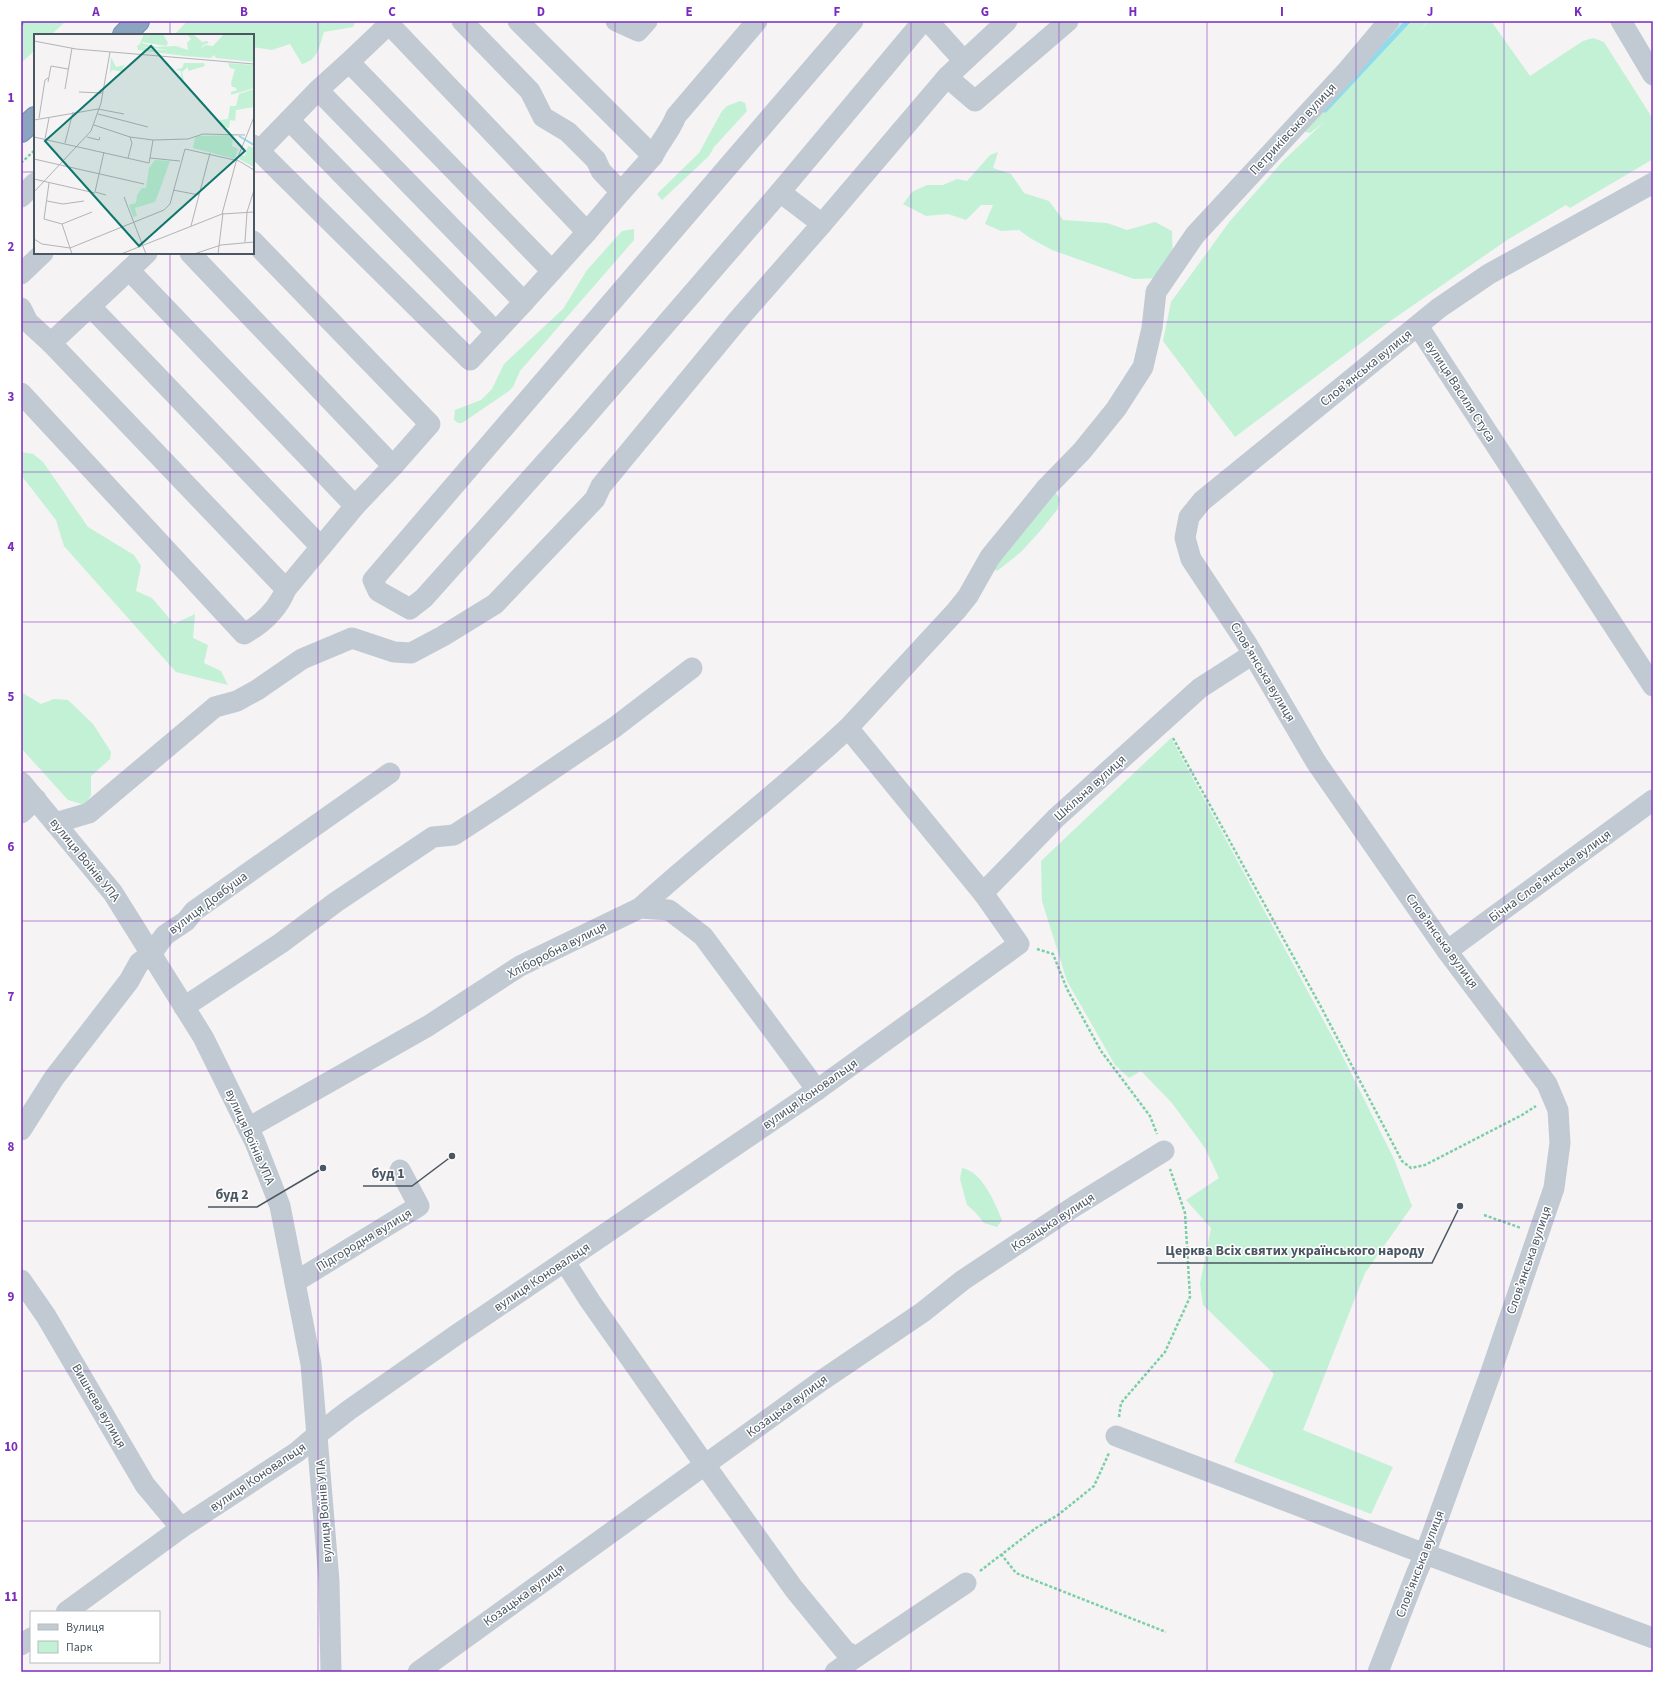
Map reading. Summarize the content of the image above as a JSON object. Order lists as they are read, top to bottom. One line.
{"streets":{"street":["Петриківська вулиця","Словʼянська вулиця","вулиця Василя Стуса","Шкільна вулиця","вулиця Воїнів УПА","Бічна Словʼянська вулиця","вулиця Довбуша","Хліборобна вулиця","вулиця Коновальця","Козацька вулиця","Підгородня вулиця","Вишнева вулиця"]},"crossings":[["Петриківська вулиця","Хліборобна вулиця"],["Словʼянська вулиця","вулиця Василя Стуса"],["Словʼянська вулиця","Шкільна вулиця"],["Словʼянська вулиця","Бічна Словʼянська вулиця"],["вулиця Воїнів УПА","вулиця Довбуша"],["вулиця Воїнів УПА","Хліборобна вулиця"],["вулиця Воїнів УПА","вулиця Коновальця"],["вулиця Воїнів УПА","Підгородня вулиця"],["Хліборобна вулиця","вулиця Коновальця"],["вулиця Коновальця","Вишнева вулиця"]],"places":["буд 1","буд 2","Церква Всіх святих українського народу"],"legend":["Вулиця","Парк"],"grid":{"columns":["A","B","C","D","E","F","G","H","I","J","K"],"rows":["1","2","3","4","5","6","7","8","9","10","11"]}}
